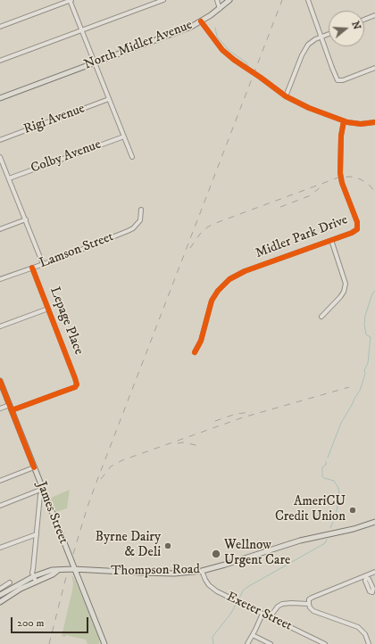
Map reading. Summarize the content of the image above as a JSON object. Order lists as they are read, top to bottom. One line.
{"streets":{"main road":["North Midler Avenue","James Street","Thompson Road"],"street":["Rigi Avenue","Colby Avenue","Midler Park Drive","Lamson Street","Lepage Place","Exeter Street"]},"crossings":[["North Midler Avenue","Midler Park Drive"],["Lamson Street","Lepage Place"],["Lepage Place","James Street"],["James Street","Thompson Road"],["Thompson Road","Exeter Street"]],"places":["AmeriCU Credit Union","Byrne Dairy & Deli","Wellnow Urgent Care"],"scale_bar":"200 m","north":"right"}
